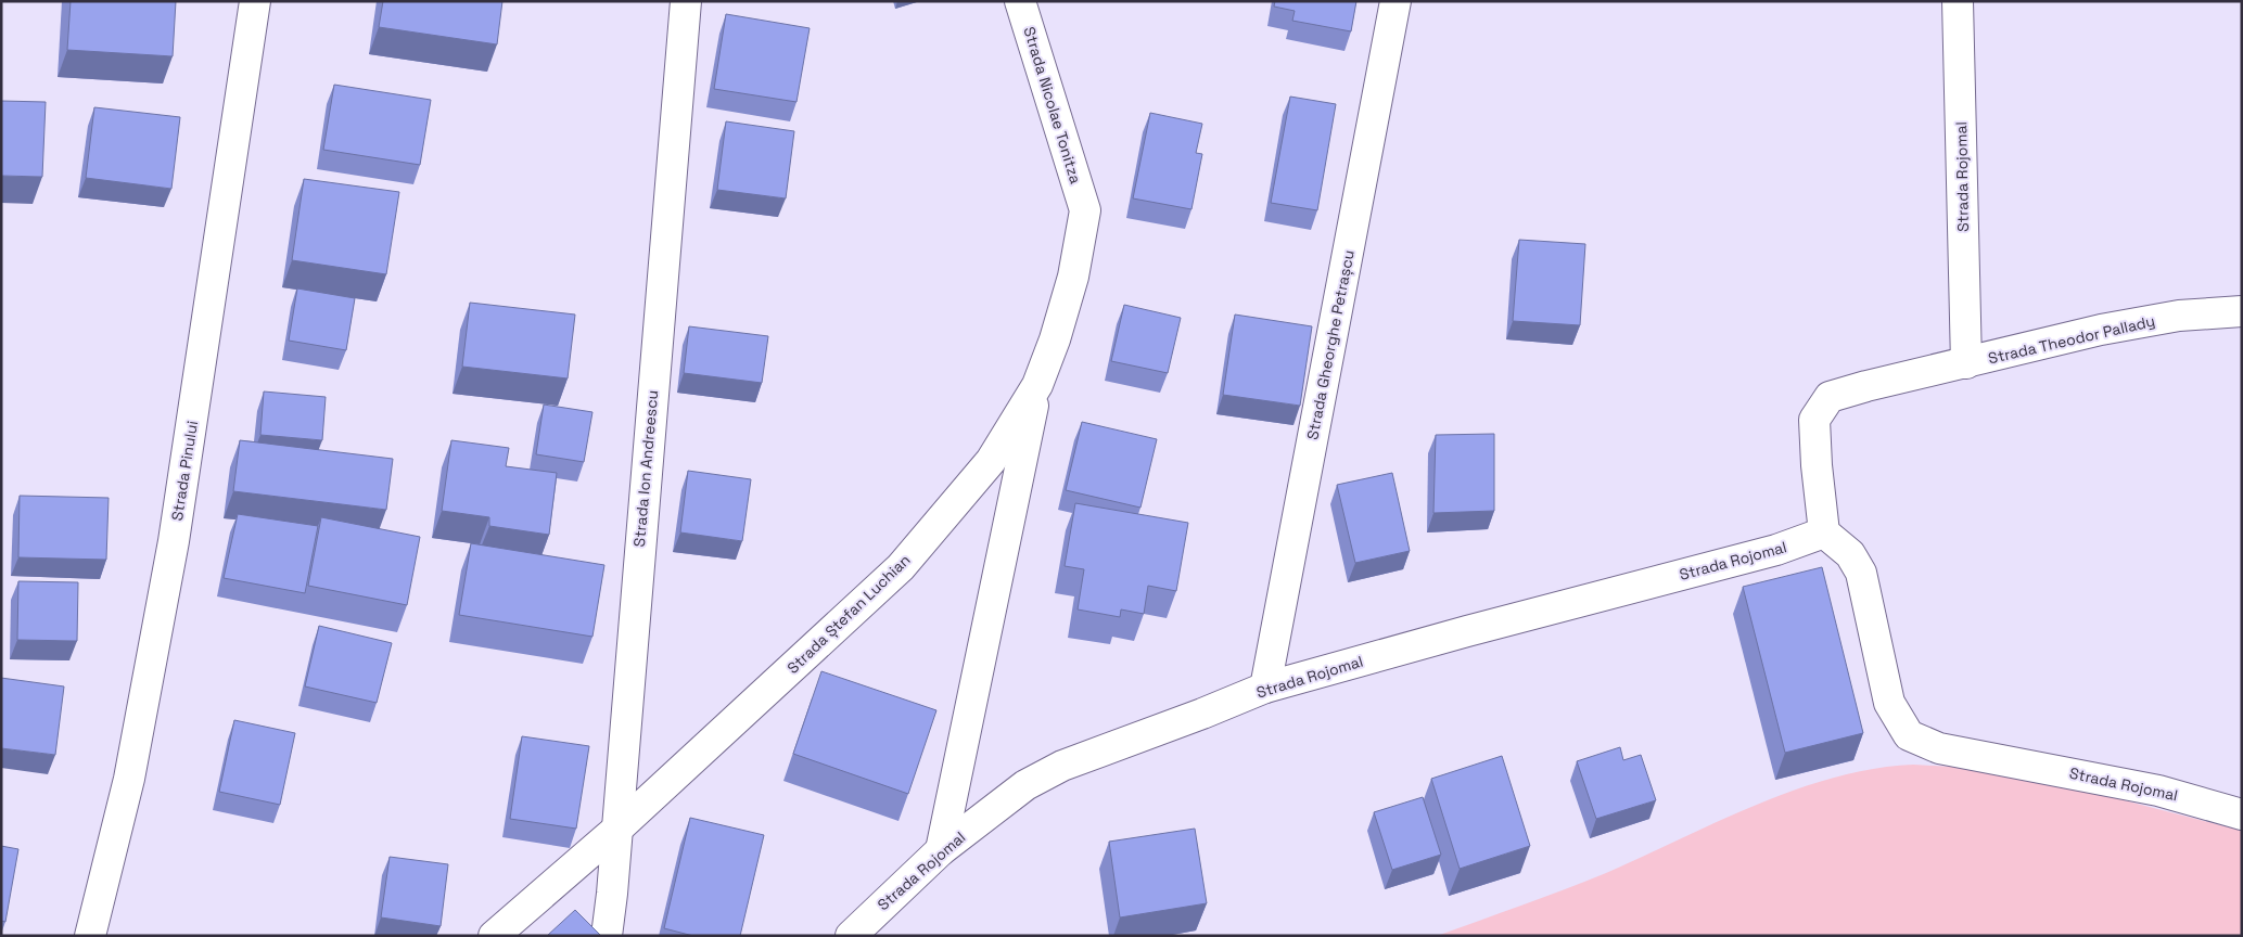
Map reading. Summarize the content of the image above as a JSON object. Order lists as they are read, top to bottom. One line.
{"streets":{"street":["Strada Nicolae Tonitza","Strada Rojomal","Strada Theodor Pallady","Strada Gheorghe Petrașcu","Strada Ion Andreescu","Strada Pinului","Strada Ștefan Luchian"]},"crossings":[["Strada Nicolae Tonitza","Strada Ștefan Luchian"],["Strada Rojomal","Strada Theodor Pallady"],["Strada Rojomal","Strada Gheorghe Petrașcu"],["Strada Ion Andreescu","Strada Ștefan Luchian"]]}
